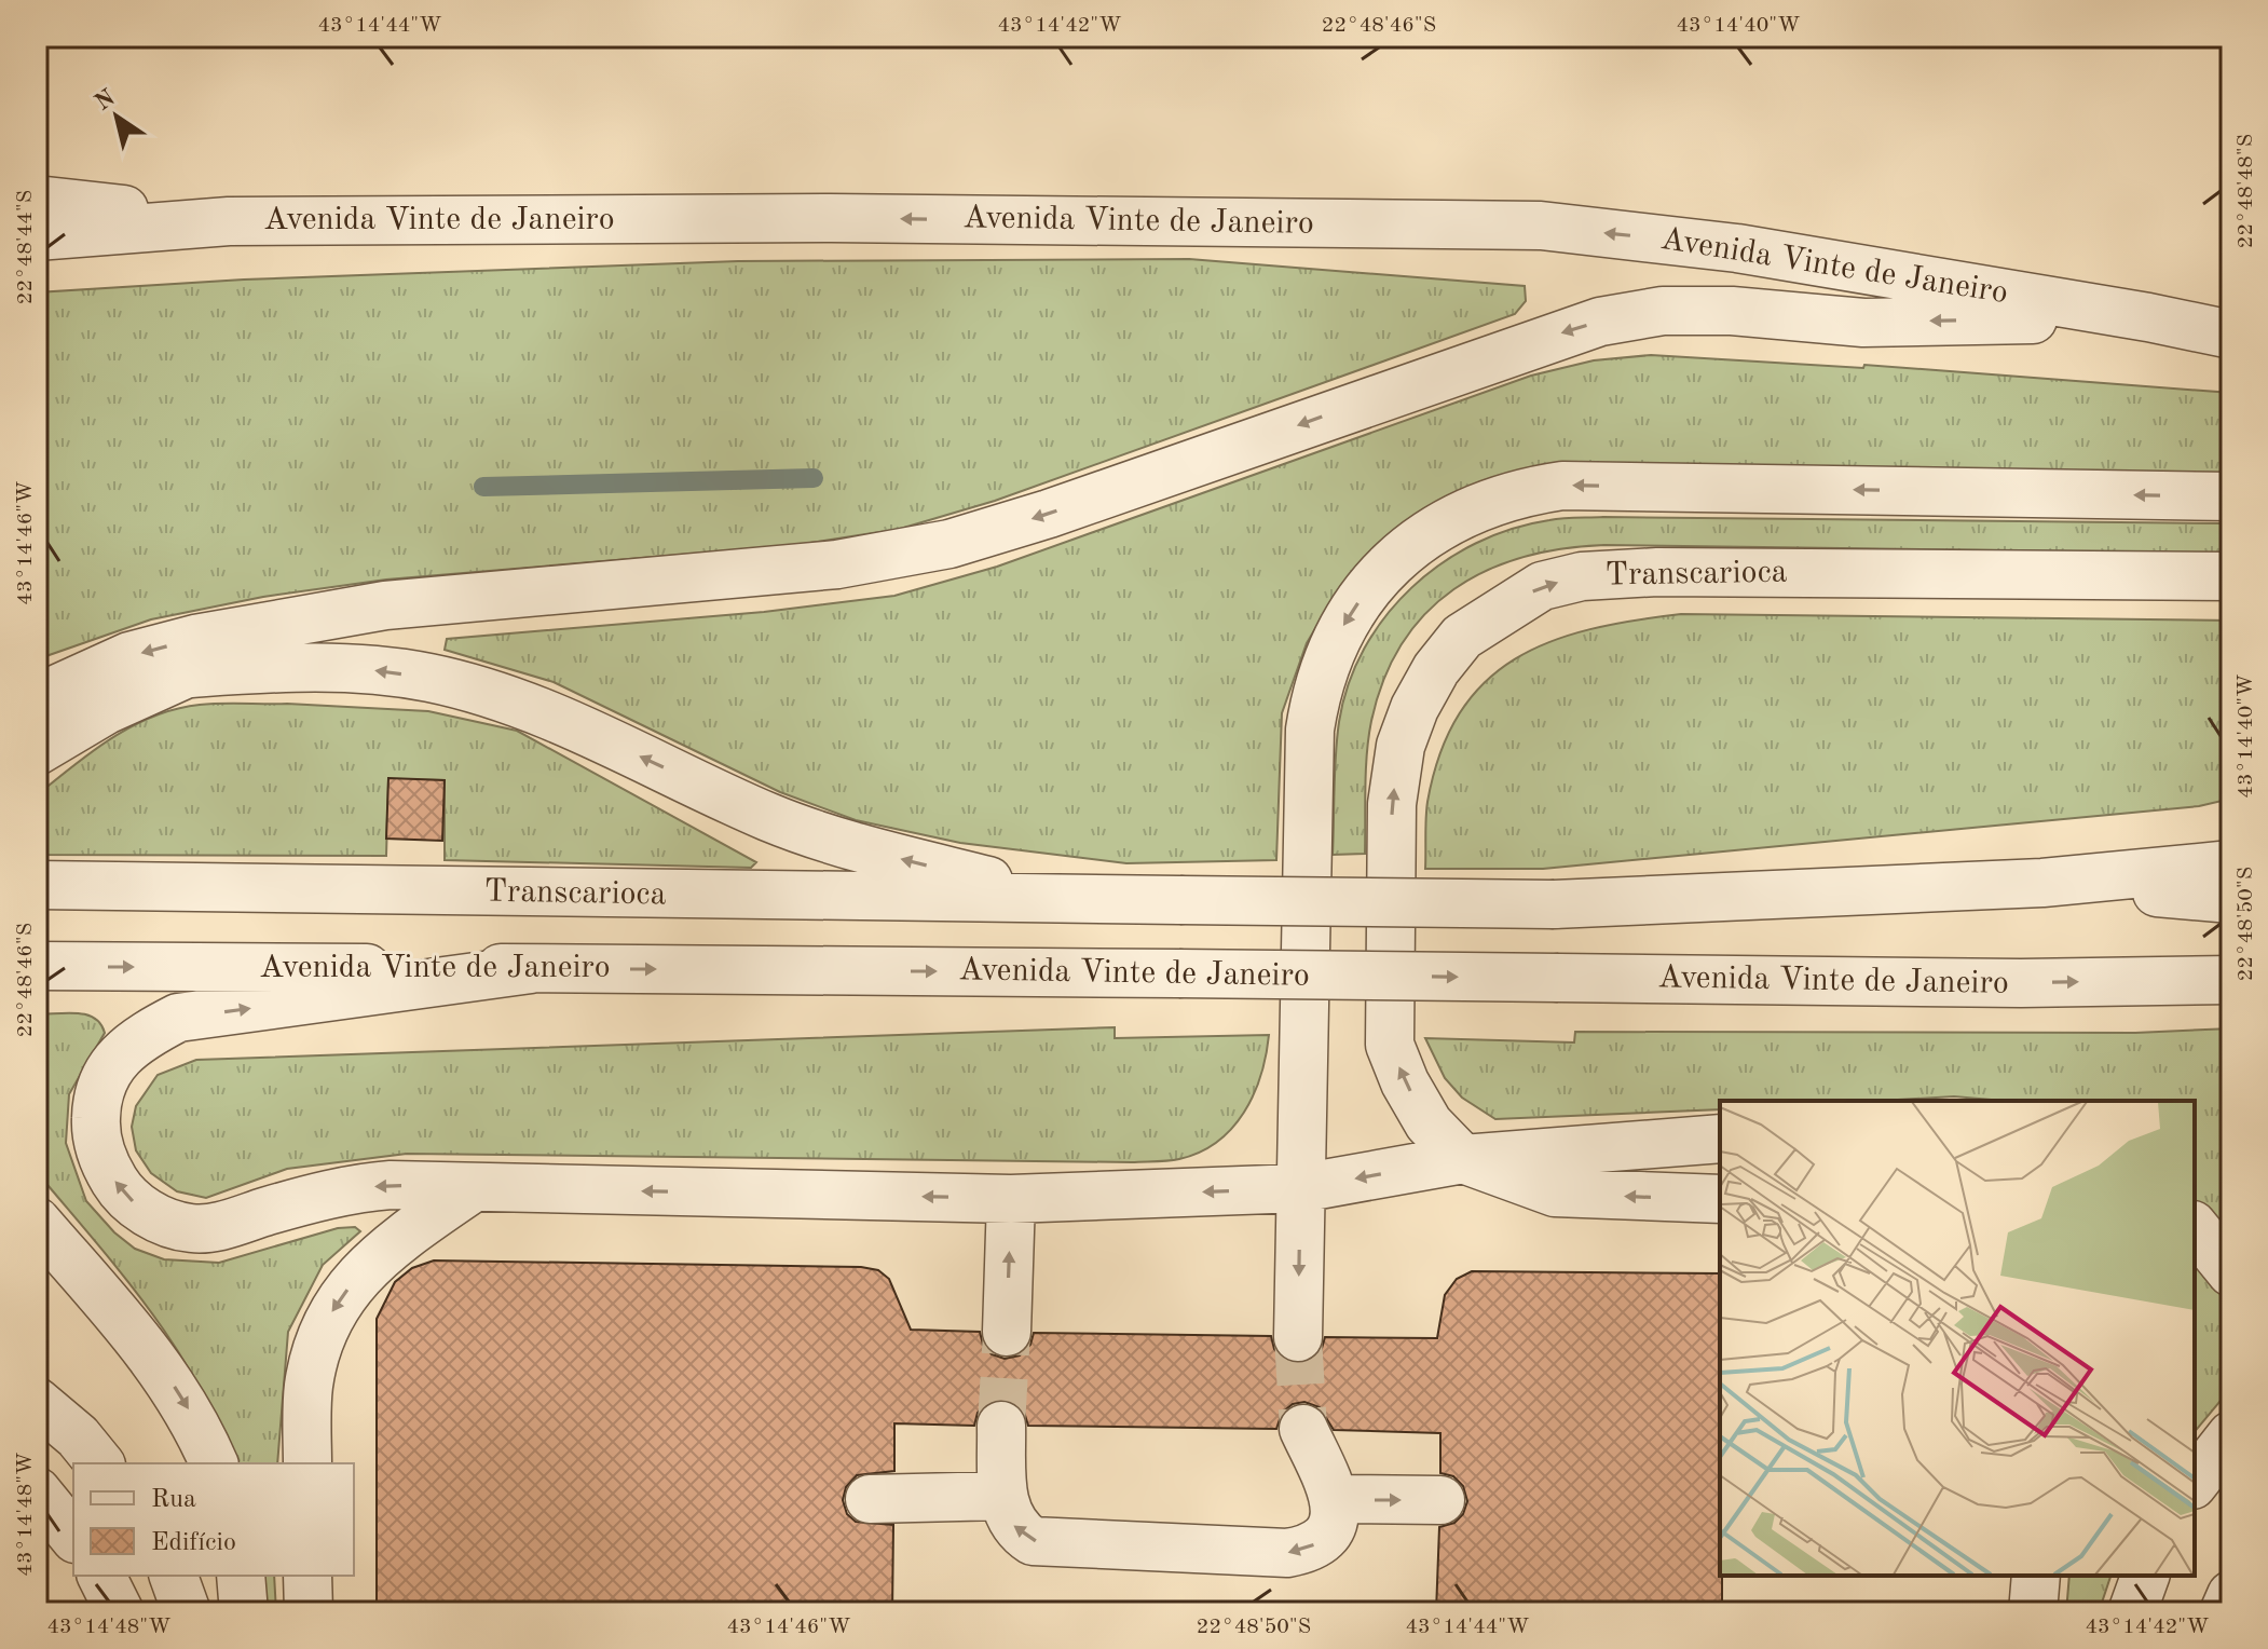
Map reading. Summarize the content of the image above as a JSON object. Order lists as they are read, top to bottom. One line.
{"streets":{"street":["Avenida Vinte de Janeiro","Transcarioca"]},"legend":["Rua","Edifício"],"north":"top left","coordinates":["43°14'44\"W","43°14'42\"W","22°48'46\"S","43°14'40\"W","22°48'48\"S","22°48'44\"S","43°14'46\"W","22°48'50\"S","43°14'48\"W"]}
